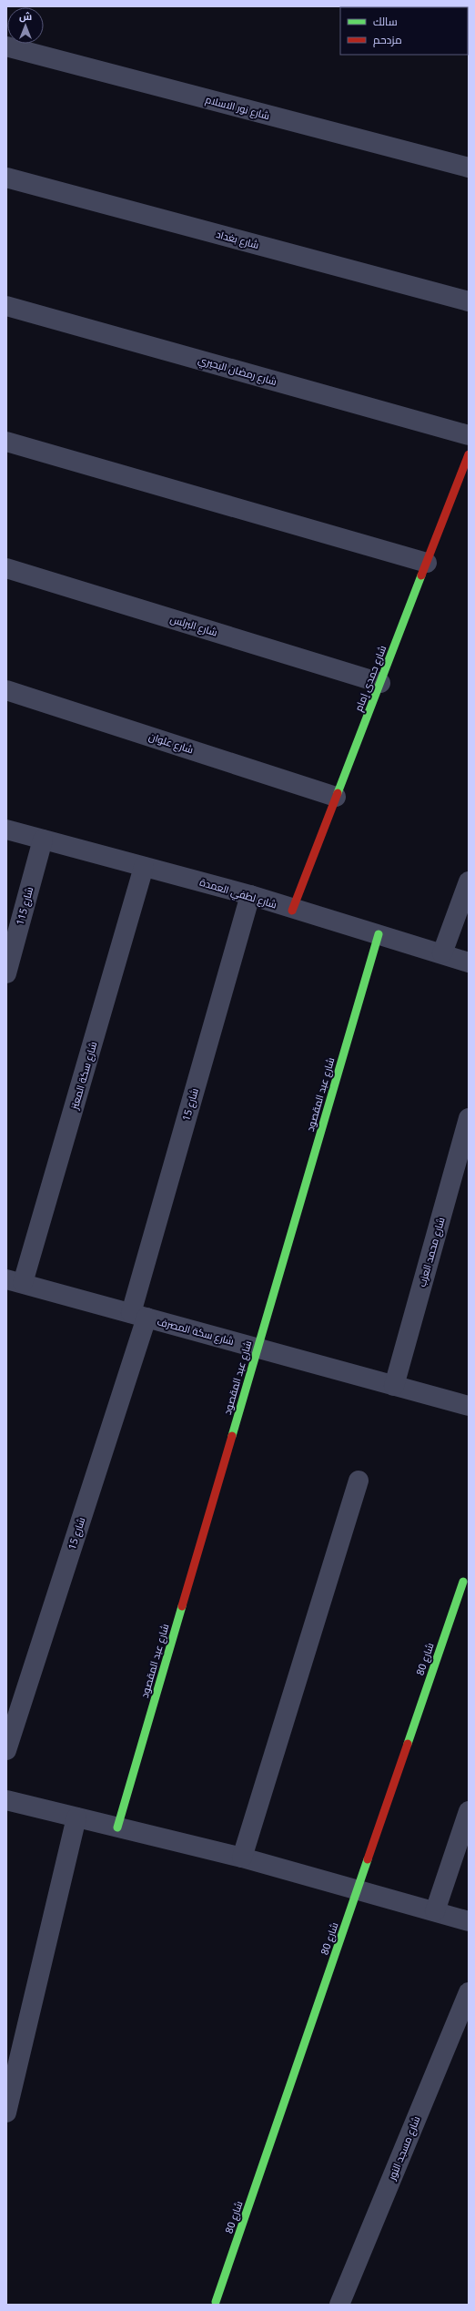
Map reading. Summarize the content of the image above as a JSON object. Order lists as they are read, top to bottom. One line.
{"streets":{"street":["شارع نور الاسلام","شارع بغداد","شارع رمضان البحيري","شارع البرلس","شارع حمدى إمام","شارع علوان","شارع لطفي العمدة","شارع 115","شارع سكة المعتز","شارع عبد المقصود","شارع 15","شارع محمد العزب","شارع سكة المصرف","شارع 80","شارع مسجد النور"]},"crossings":[["شارع البرلس","شارع حمدى إمام"],["شارع حمدى إمام","شارع علوان"],["شارع حمدى إمام","شارع لطفي العمدة"],["شارع لطفي العمدة","شارع 115"],["شارع لطفي العمدة","شارع سكة المعتز"],["شارع لطفي العمدة","شارع عبد المقصود"],["شارع لطفي العمدة","شارع 15"],["شارع سكة المعتز","شارع سكة المصرف"],["شارع عبد المقصود","شارع سكة المصرف"],["شارع 15","شارع سكة المصرف"],["شارع محمد العزب","شارع سكة المصرف"]],"legend":["سالك","مزدحم"],"north":"top"}
